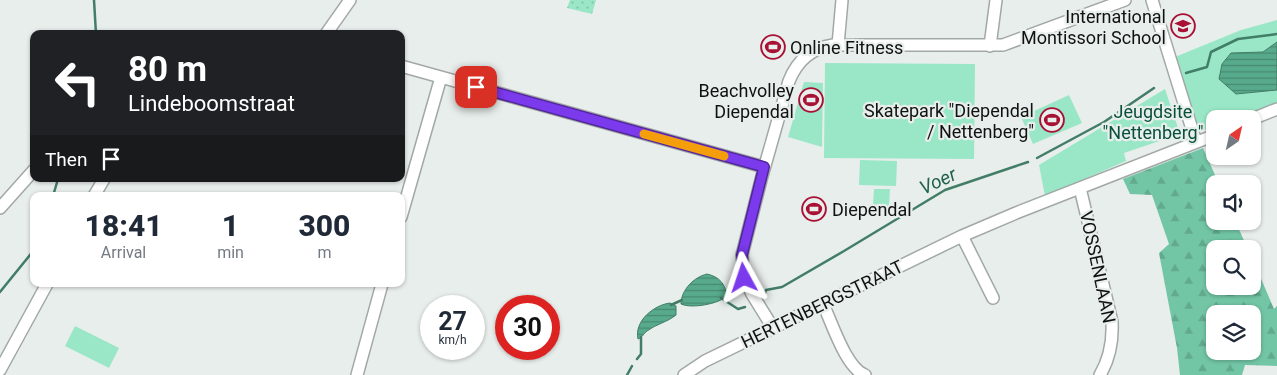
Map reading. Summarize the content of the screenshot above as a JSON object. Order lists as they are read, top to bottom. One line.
{"streets":{"street":["VOSSENLAAN","HERTENBERGSTRAAT"]},"crossings":[["VOSSENLAAN","HERTENBERGSTRAAT"]],"water":["Voer"],"parks":["Jeugdsite \"Nettenberg\""],"places":{"school or university":["International Montissori School"],"sports":["Online Fitness","Beachvolley Diependal","Skatepark \"Diependal / Nettenberg\"","Diependal"]},"north":"top right","page":{"turn":["80 m","Lindeboomstraat"],"then":"Then","eta":["18:41","Arrival","1","min","300","m"],"speed":"27 km/h","limit":"30"}}
